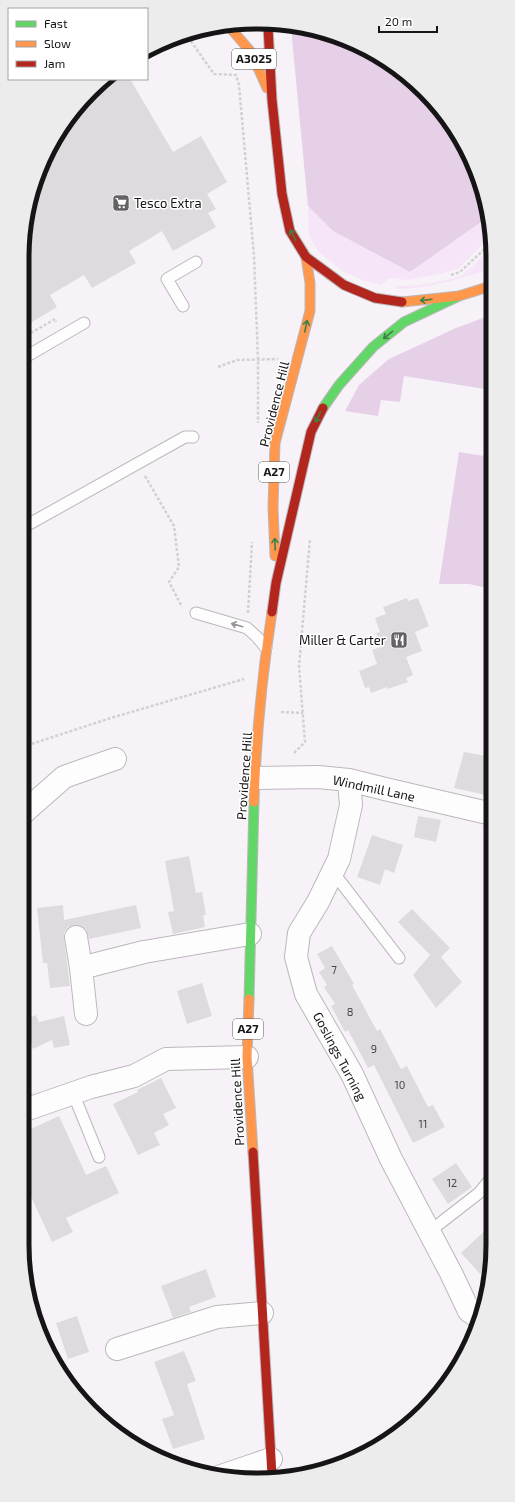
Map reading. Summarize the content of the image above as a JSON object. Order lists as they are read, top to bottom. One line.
{"streets":{"main road":["A3025","Providence Hill","A27"],"street":["Windmill Lane","Goslings Turning"]},"crossings":[["Providence Hill","Windmill Lane"],["Windmill Lane","Goslings Turning"]],"places":{"supermarket":["Tesco Extra"],"restaurant":["Miller & Carter"]},"house_numbers":["7","8","9","10","11","12"],"legend":["Fast","Slow","Jam"],"scale_bar":"20 m"}
